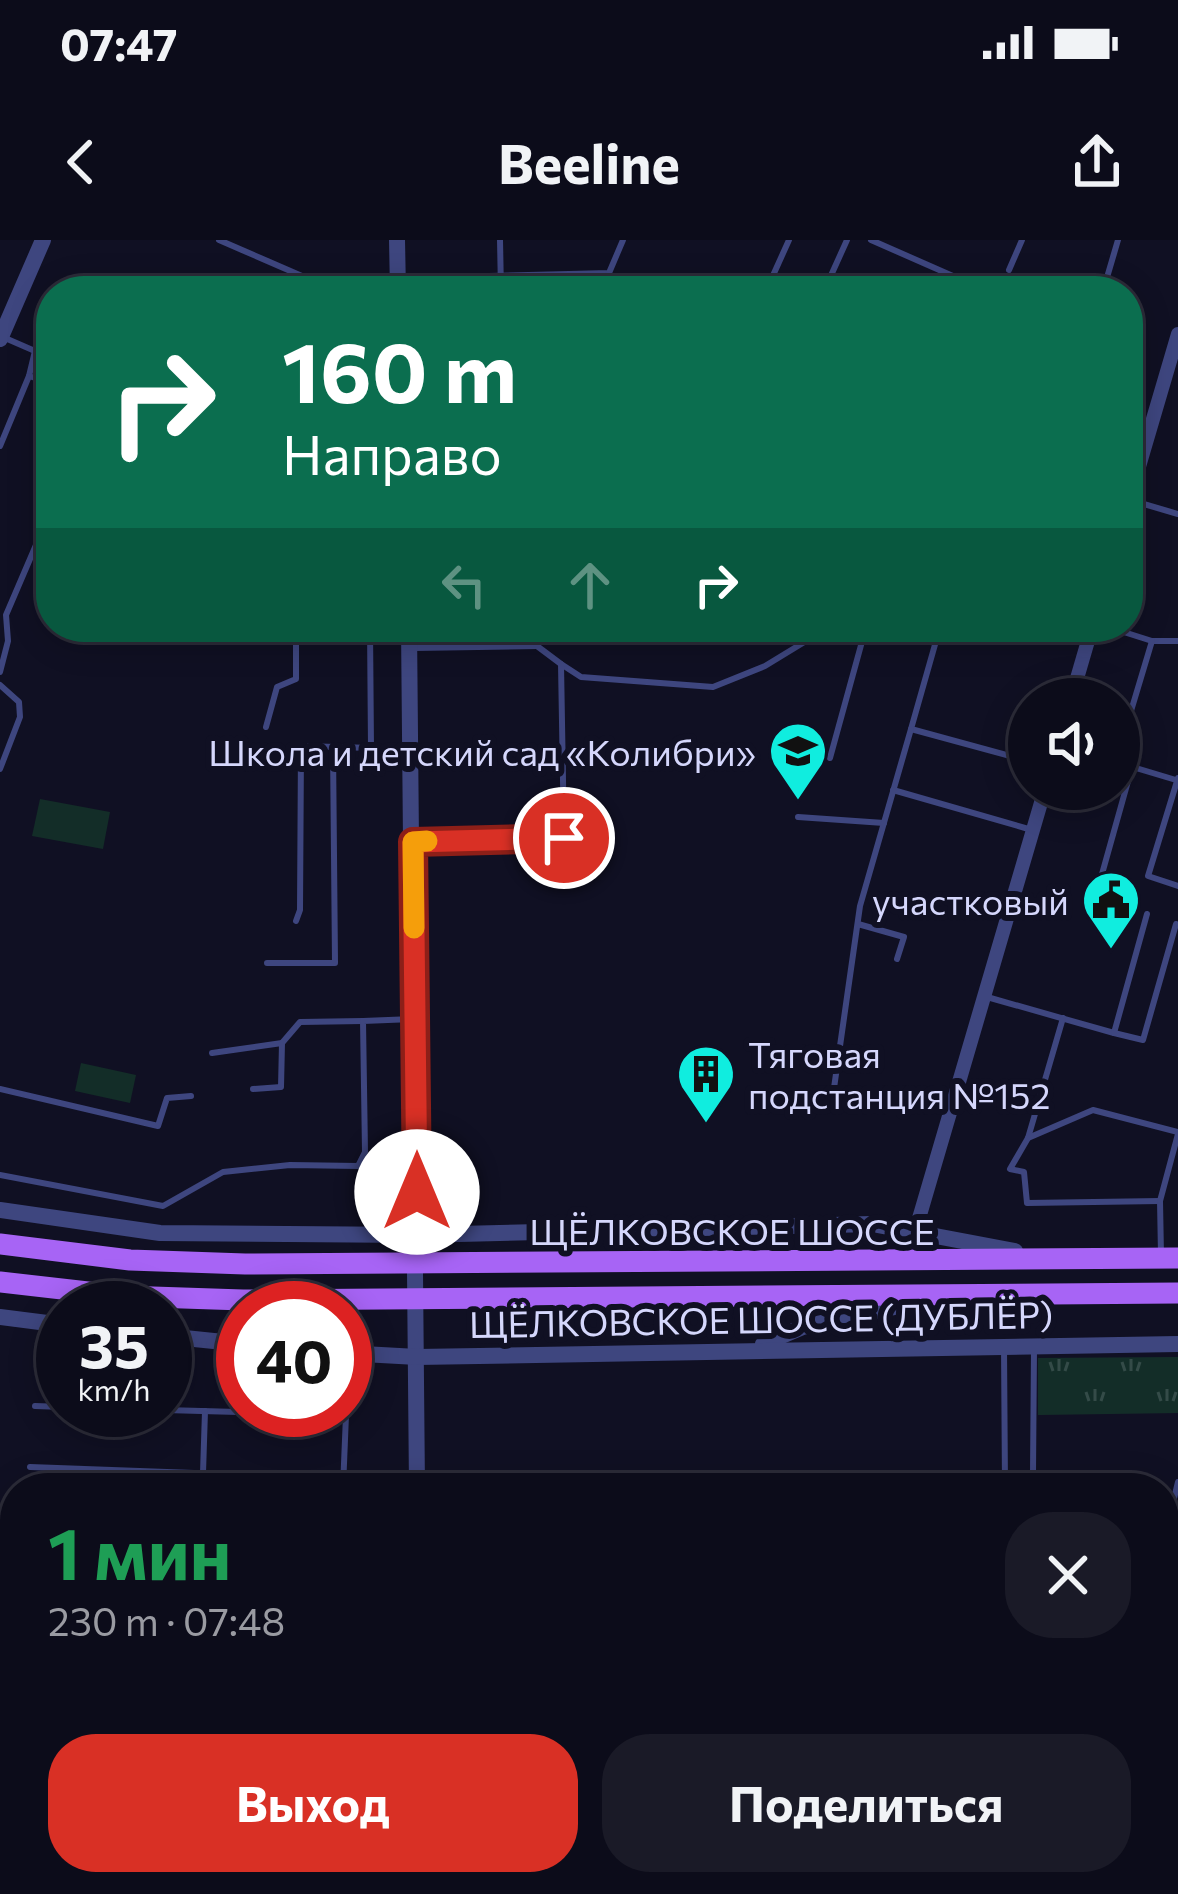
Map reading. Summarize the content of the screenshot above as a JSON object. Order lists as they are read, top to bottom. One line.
{"streets":{"main road":["ЩЁЛКОВСКОЕ ШОССЕ"],"street":["ЩЁЛКОВСКОЕ ШОССЕ (ДУБЛЁР)"]},"crossings":[["ЩЁЛКОВСКОЕ ШОССЕ","ЩЁЛКОВСКОЕ ШОССЕ (ДУБЛЁР)"]],"places":{"school or university":["Школа и детский сад «Колибри»"],"public building":["участковый"],"building":["Тяговая подстанция №152"]},"page":{"status":"07:47","header":"Beeline","turn":["160 m","Направо"],"speed":"35 km/h","limit":"40","heading":["1 мин","230 m · 07:48"],"buttons":["Выход","Поделиться"]}}
